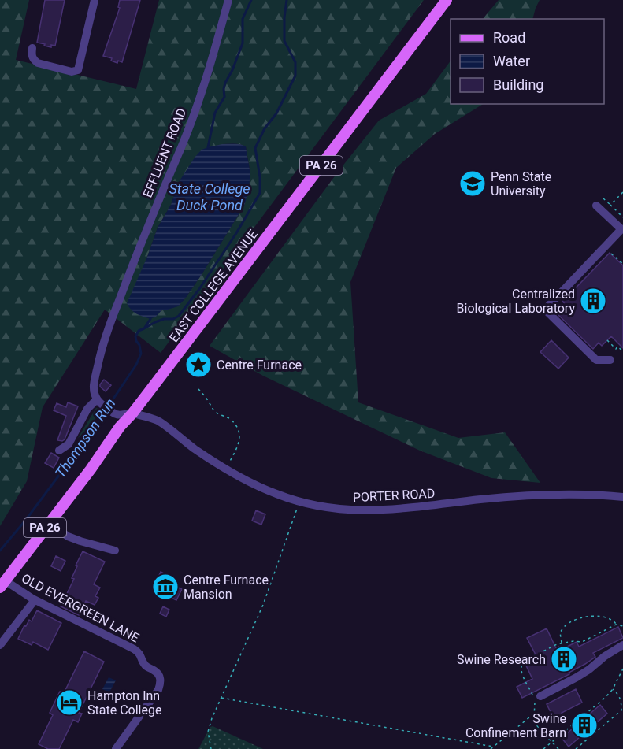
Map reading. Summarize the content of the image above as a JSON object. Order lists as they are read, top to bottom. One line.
{"streets":{"main road":["PA 26","EAST COLLEGE AVENUE"],"street":["EFFLUENT ROAD","PORTER ROAD","OLD EVERGREEN LANE"]},"crossings":[["EFFLUENT ROAD","PORTER ROAD"],["EAST COLLEGE AVENUE","PORTER ROAD"],["EAST COLLEGE AVENUE","OLD EVERGREEN LANE"]],"water":["State College Duck Pond","Thompson Run"],"places":{"school or university":["Penn State University"],"building":["Centralized Biological Laboratory","Swine Research","Swine Confinement Barn"],"place":["Centre Furnace"],"museum":["Centre Furnace Mansion"],"hotel":["Hampton Inn State College"]},"legend":["Road","Water","Building"]}
